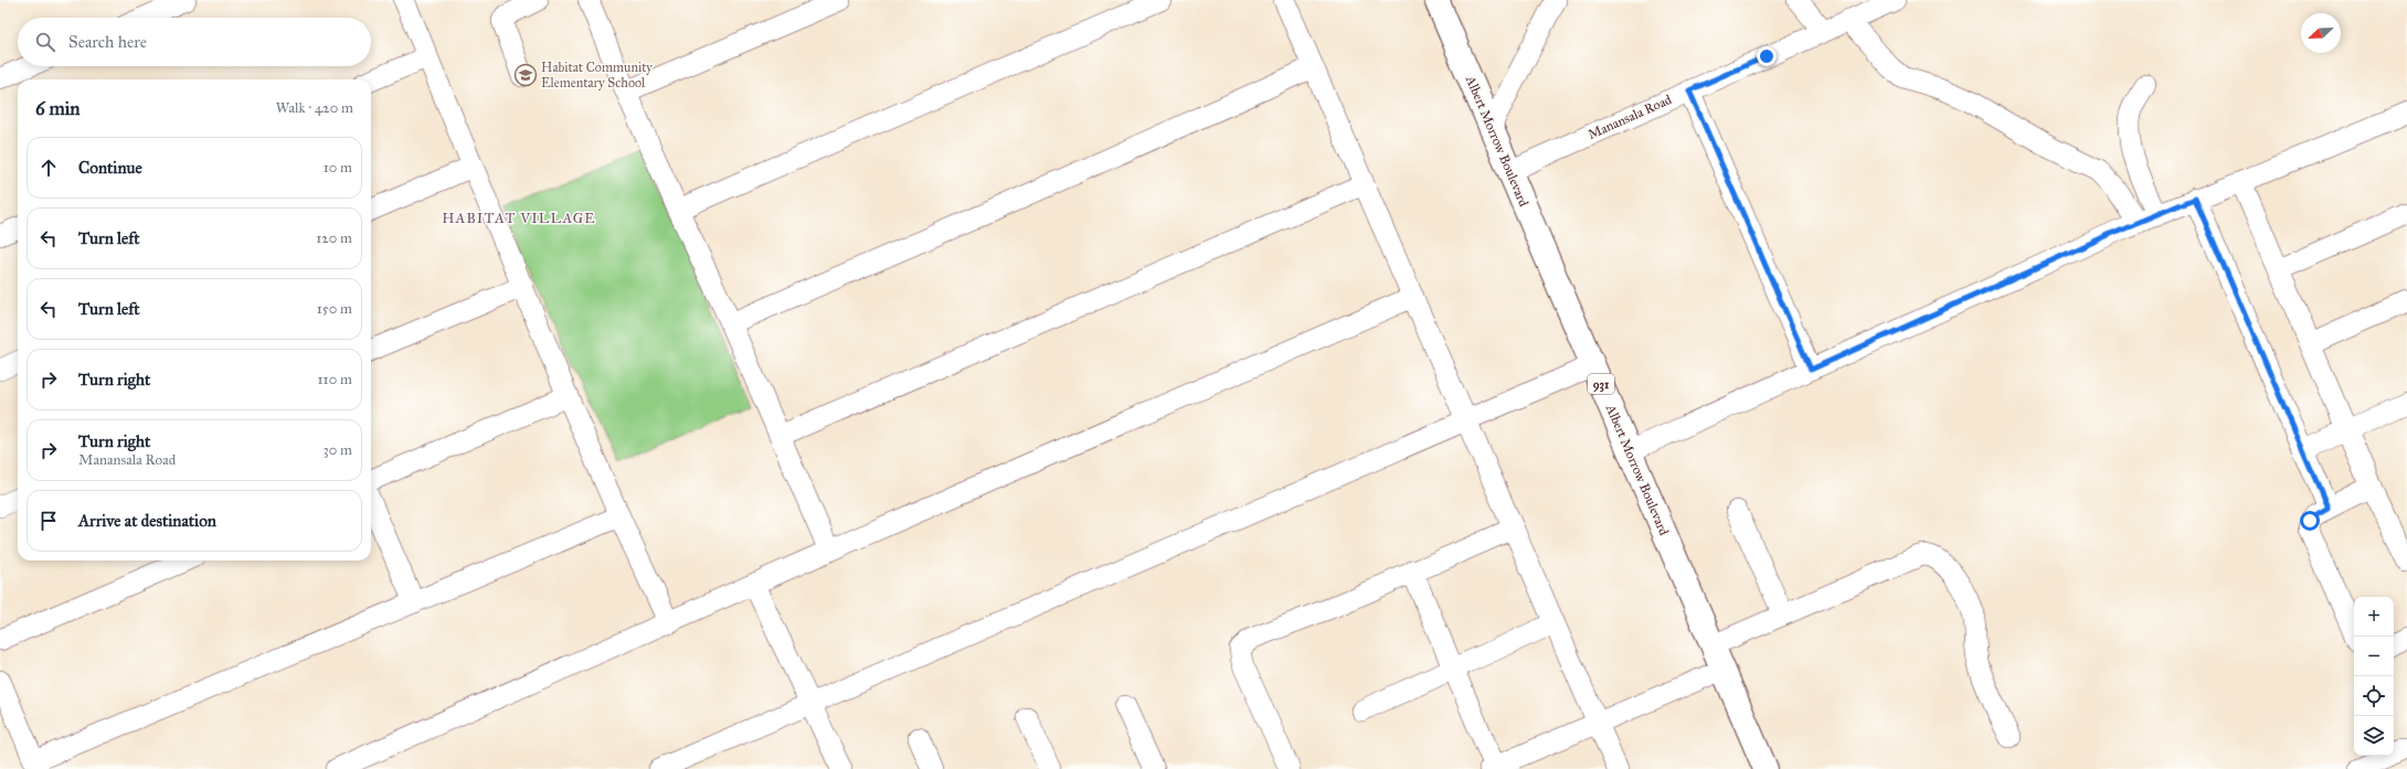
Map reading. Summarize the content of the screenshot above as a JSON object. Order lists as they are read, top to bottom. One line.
{"streets":{"highway":["Albert Morrow Boulevard","931"],"street":["Manansala Road"]},"crossings":[["Manansala Road","Albert Morrow Boulevard"]],"districts":["HABITAT VILLAGE"],"places":{"school or university":["Habitat Community Elementary School"]},"north":"bottom left","page":{"search":"Search here","heading":["6 min","Walk · 420 m"],"list":[["Continue","10 m"],["Turn left","120 m"],["Turn left","150 m"],["Turn right","110 m"],["Turn right","Manansala Road","30 m"],"Arrive at destination"],"map_buttons":["+","−"]}}
